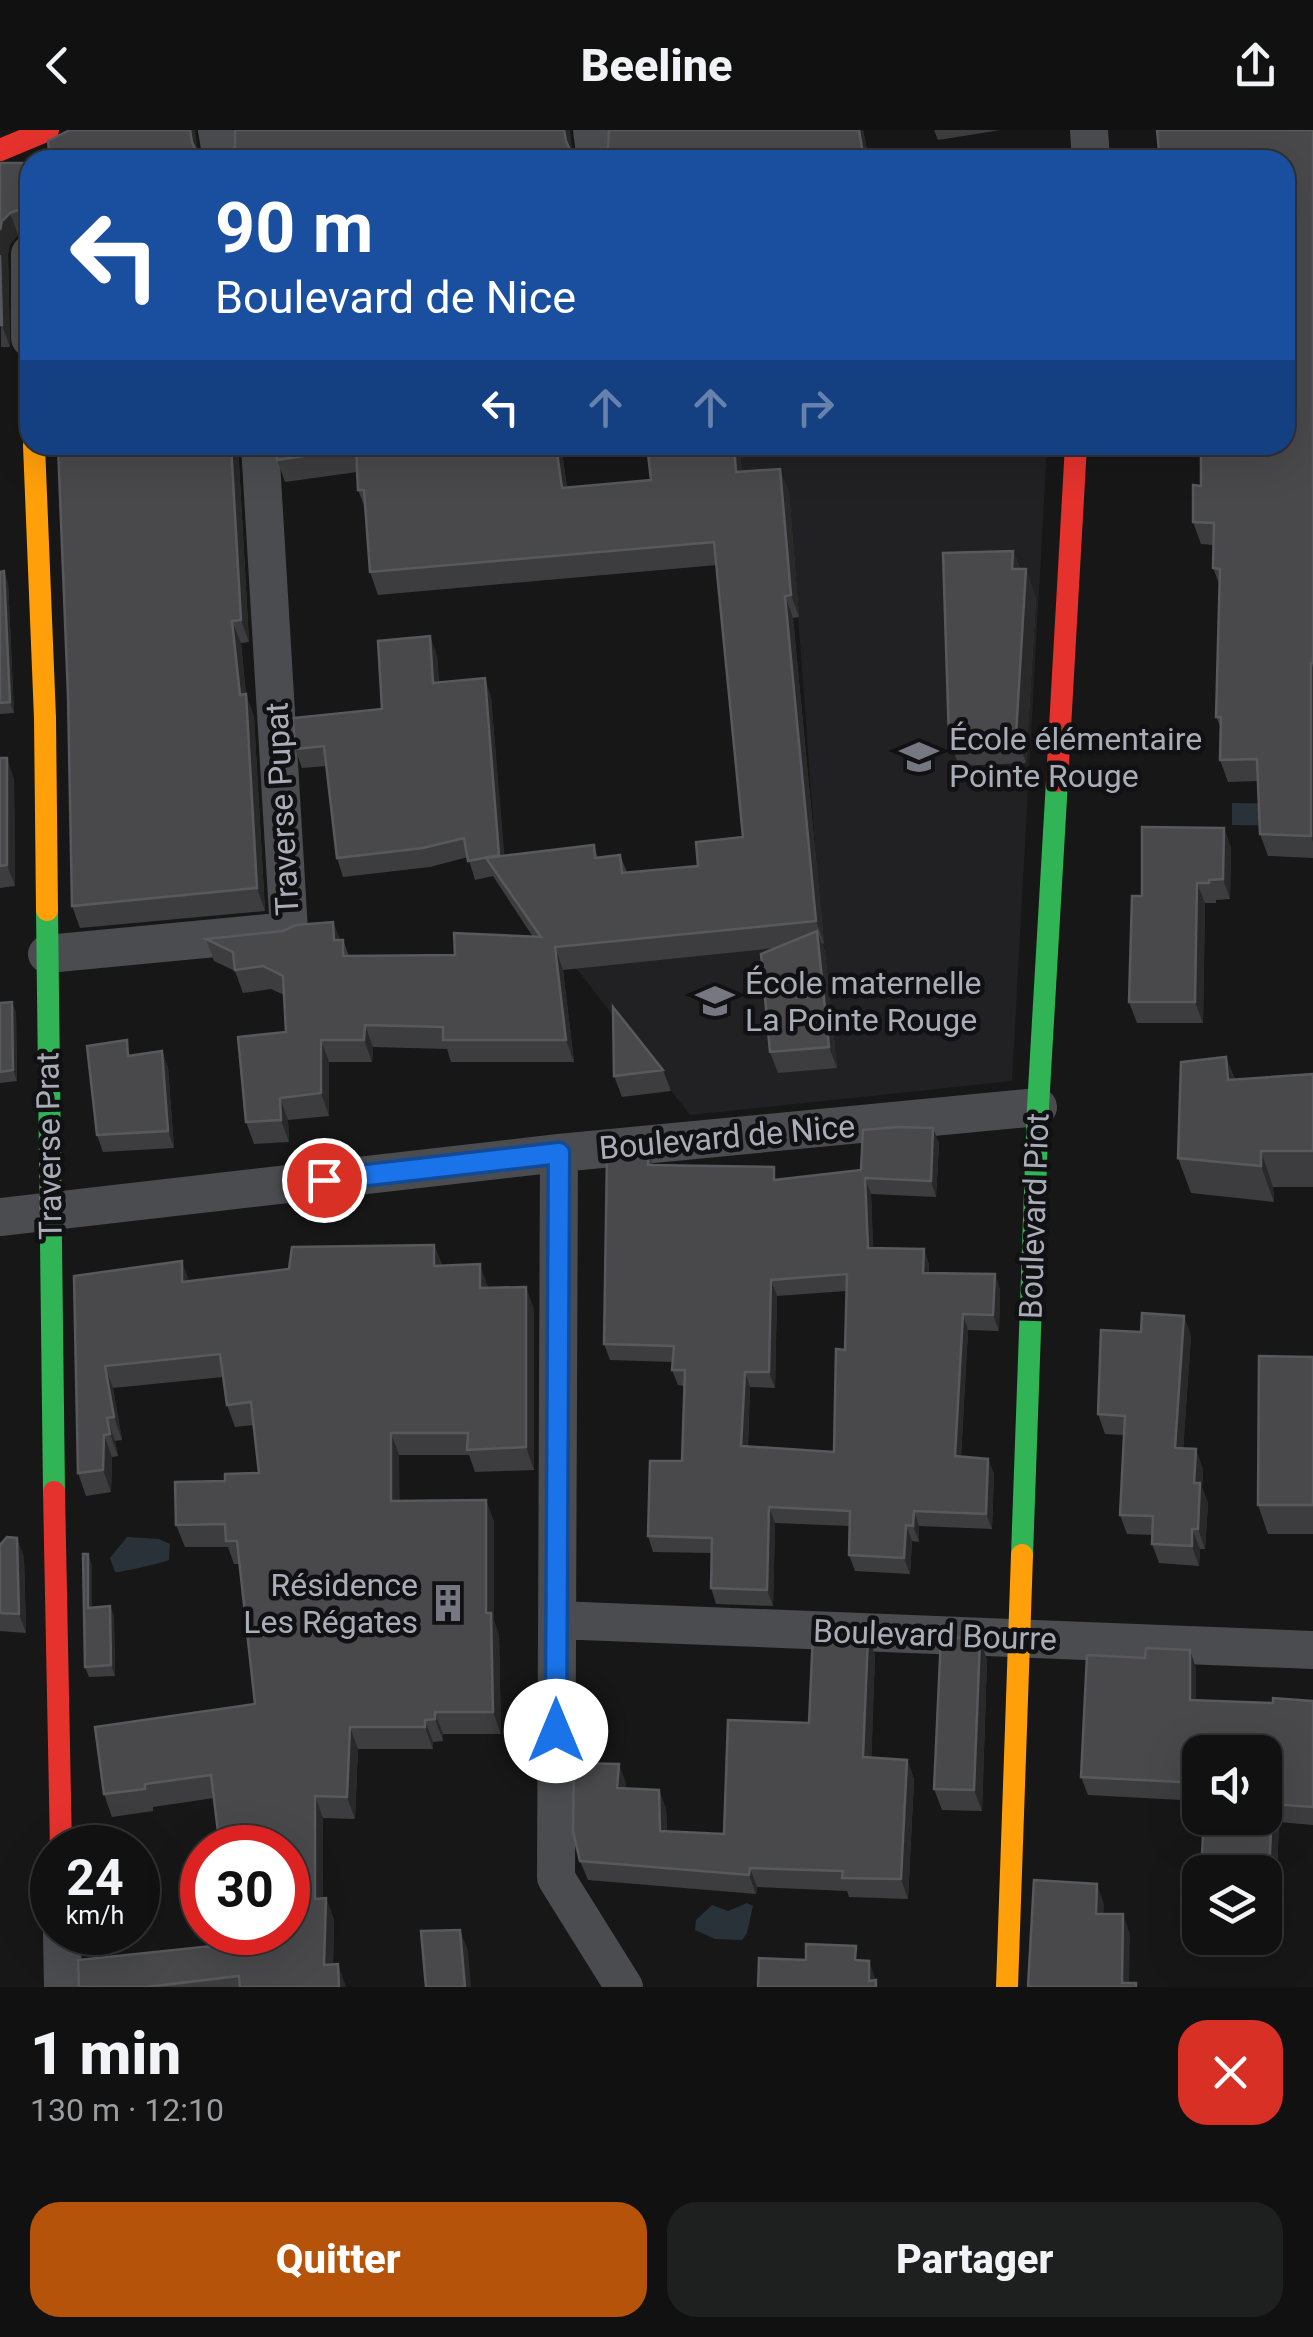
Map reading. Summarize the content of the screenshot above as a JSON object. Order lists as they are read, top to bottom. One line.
{"streets":{"street":["Traverse Pupat","Boulevard de Nice","Traverse Prat","Boulevard Piot","Boulevard Bourre"]},"crossings":[["Traverse Pupat","Traverse Prat"],["Boulevard de Nice","Traverse Prat"],["Boulevard de Nice","Boulevard Piot"],["Boulevard Piot","Boulevard Bourre"]],"places":{"school or university":["École élémentaire Pointe Rouge","École maternelle La Pointe Rouge"],"building":["Résidence Les Régates"]},"page":{"header":"Beeline","turn":["90 m","Boulevard de Nice"],"speed":"24 km/h","limit":"30","heading":["1 min","130 m · 12:10"],"buttons":["Quitter","Partager"]}}
